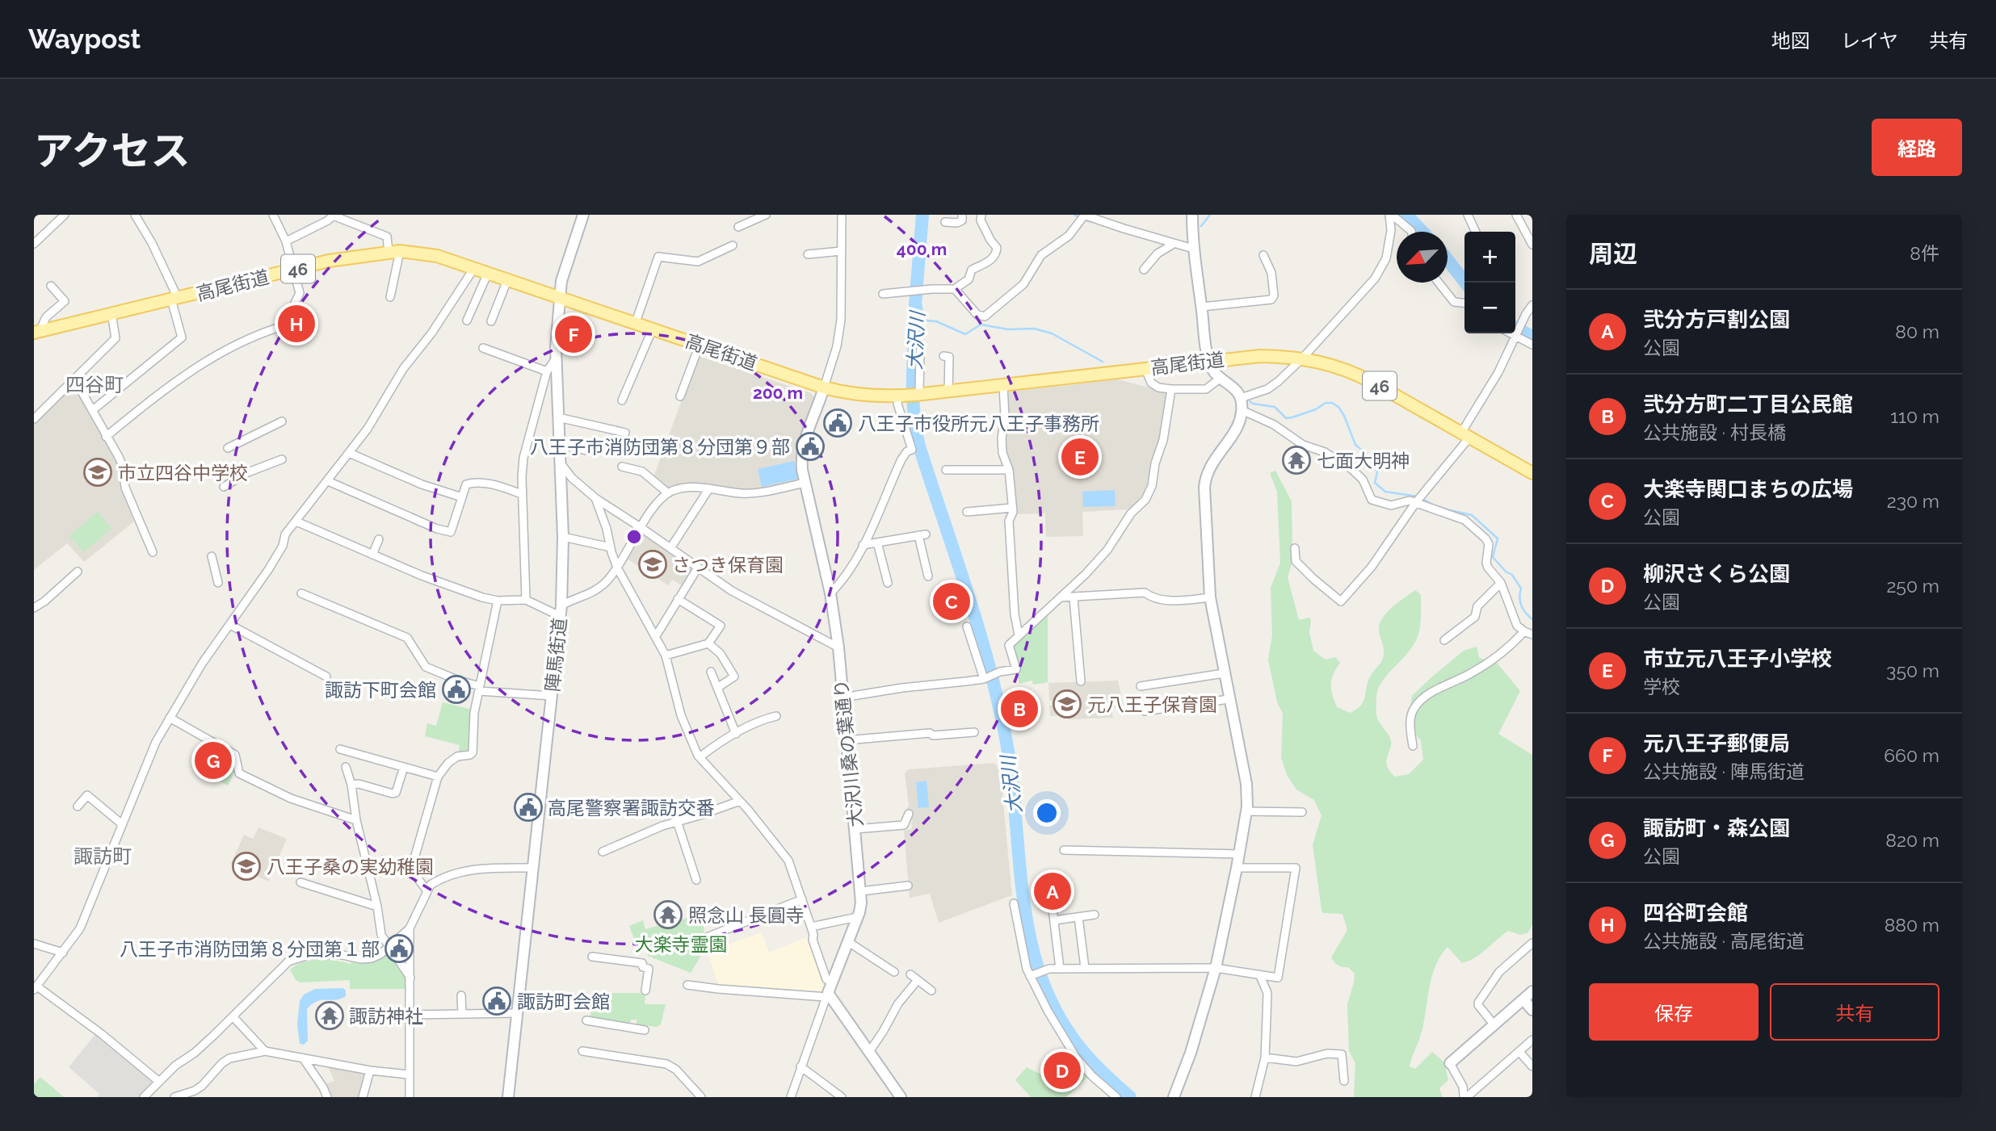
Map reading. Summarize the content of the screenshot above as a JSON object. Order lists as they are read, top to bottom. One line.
{"streets":{"main road":["46","高尾街道"],"street":["陣馬街道","大沢川桑の葉通り"]},"crossings":[["高尾街道","陣馬街道"],["高尾街道","大沢川桑の葉通り"]],"districts":["四谷町","諏訪町"],"water":["大沢川"],"parks":["大楽寺霊園"],"places":{"public building":["八王子市役所元八王子事務所","八王子市消防団第８分団第９部","諏訪下町会館","高尾警察署諏訪交番","八王子市消防団第８分団第１部","諏訪町会館"],"temple":["七面大明神","照念山 長圓寺","諏訪神社"],"school or university":["市立四谷中学校","さつき保育園","元八王子保育園","八王子桑の実幼稚園"]},"north":"bottom left","page":{"header":"Waypost","nav":["地図","レイヤ","共有"],"title":"アクセス","buttons":["経路",["保存","共有"]],"heading":["周辺","8件"],"map_buttons":["+","−"],"list":[{"mark":"A","name":"弐分方戸割公園","note":"公園","value":"80 m"},{"mark":"B","name":"弐分方町二丁目公民館","note":"公共施設 · 村長橋","value":"110 m"},{"mark":"C","name":"大楽寺関口まちの広場","note":"公園","value":"230 m"},{"mark":"D","name":"柳沢さくら公園","note":"公園","value":"250 m"},{"mark":"E","name":"市立元八王子小学校","note":"学校","value":"350 m"},{"mark":"F","name":"元八王子郵便局","note":"公共施設 · 陣馬街道","value":"660 m"},{"mark":"G","name":"諏訪町・森公園","note":"公園","value":"820 m"},{"mark":"H","name":"四谷町会館","note":"公共施設 · 高尾街道","value":"880 m"}],"pins":["H","F","E","C","B","G","A","D"]},"rings":["400 m","200 m"]}
